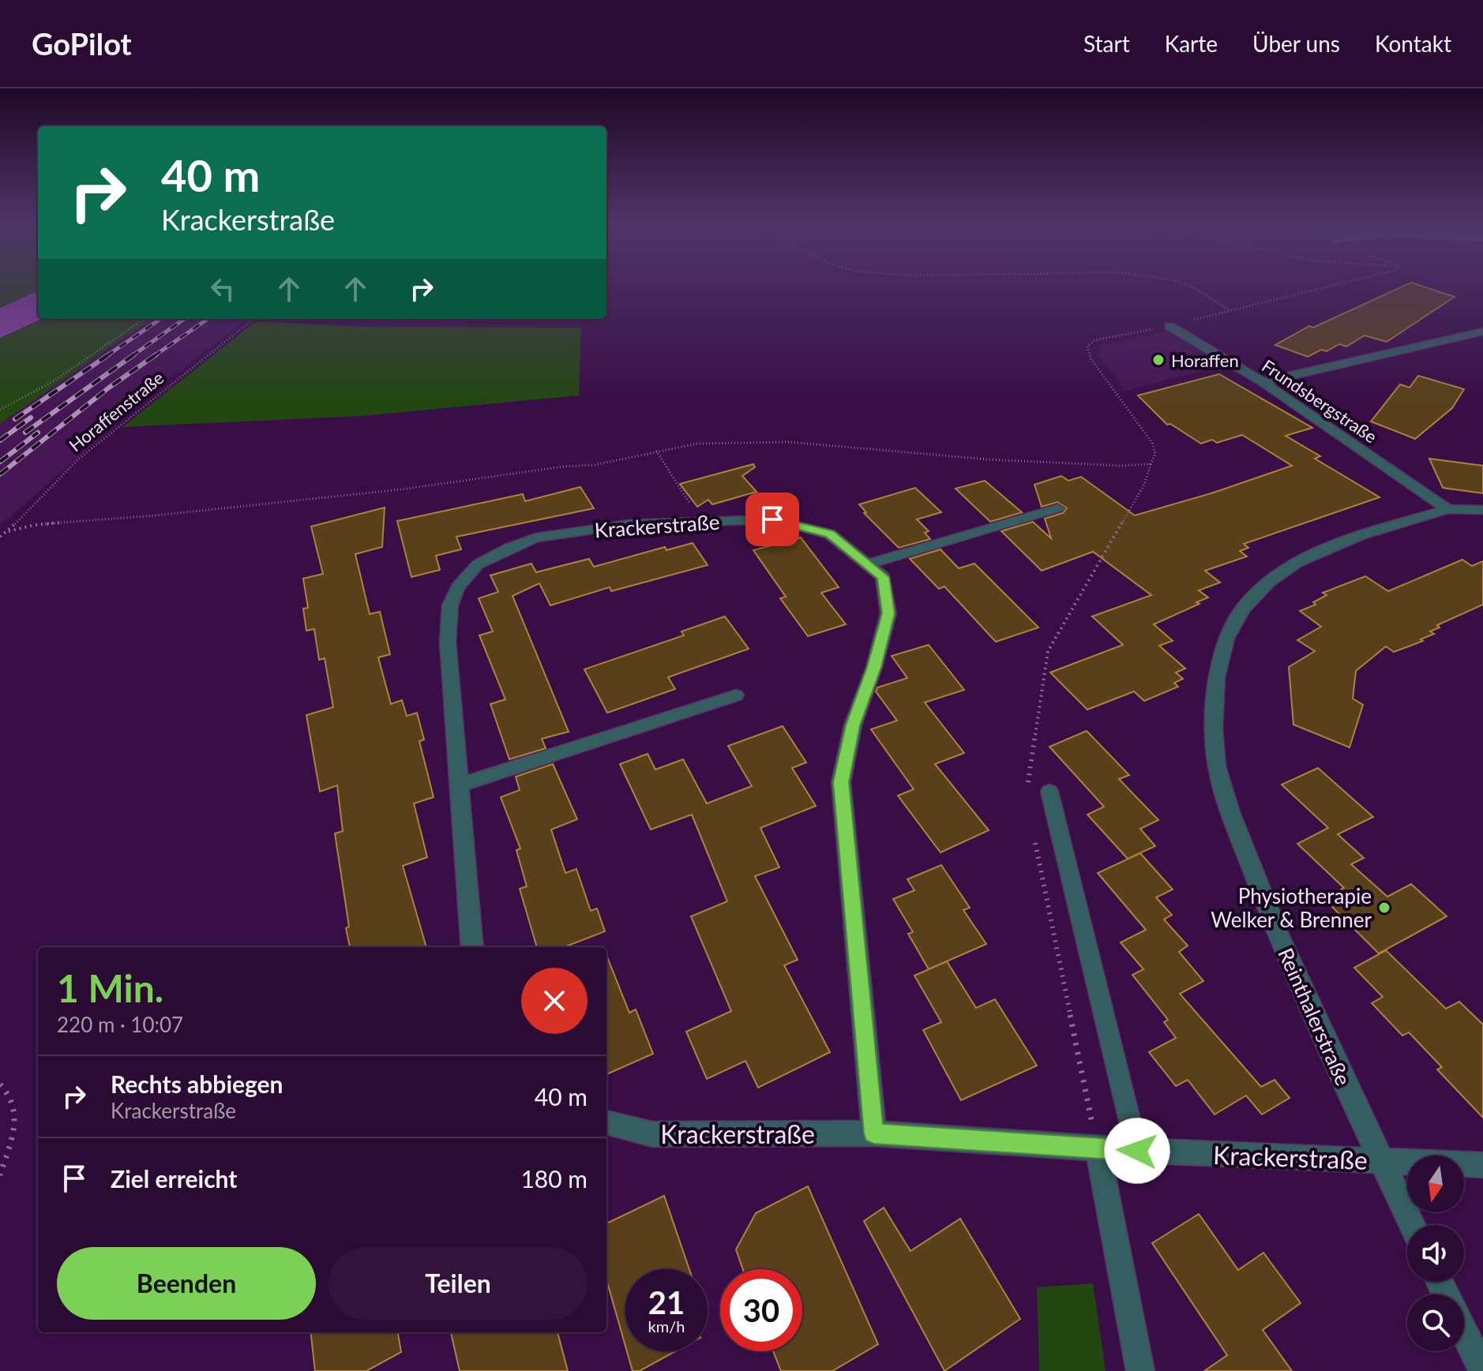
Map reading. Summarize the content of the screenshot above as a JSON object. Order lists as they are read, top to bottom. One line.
{"streets":{"street":["Frundsbergstraße","Krackerstraße","Reinthalerstraße"],"path":["Horaffenstraße"]},"crossings":[["Frundsbergstraße","Reinthalerstraße"],["Krackerstraße","Reinthalerstraße"]],"places":["Horaffen","Physiotherapie Welker & Brenner"],"north":"bottom","page":{"header":"GoPilot","nav":["Start","Karte","Über uns","Kontakt"],"turn":["40 m","Krackerstraße"],"heading":["1 Min.","220 m · 10:07"],"list":[{"name":"Rechts abbiegen","note":"Krackerstraße","value":"40 m"},{"name":"Ziel erreicht","value":"180 m"}],"buttons":["Beenden","Teilen"],"speed":"21 km/h","limit":"30"}}
